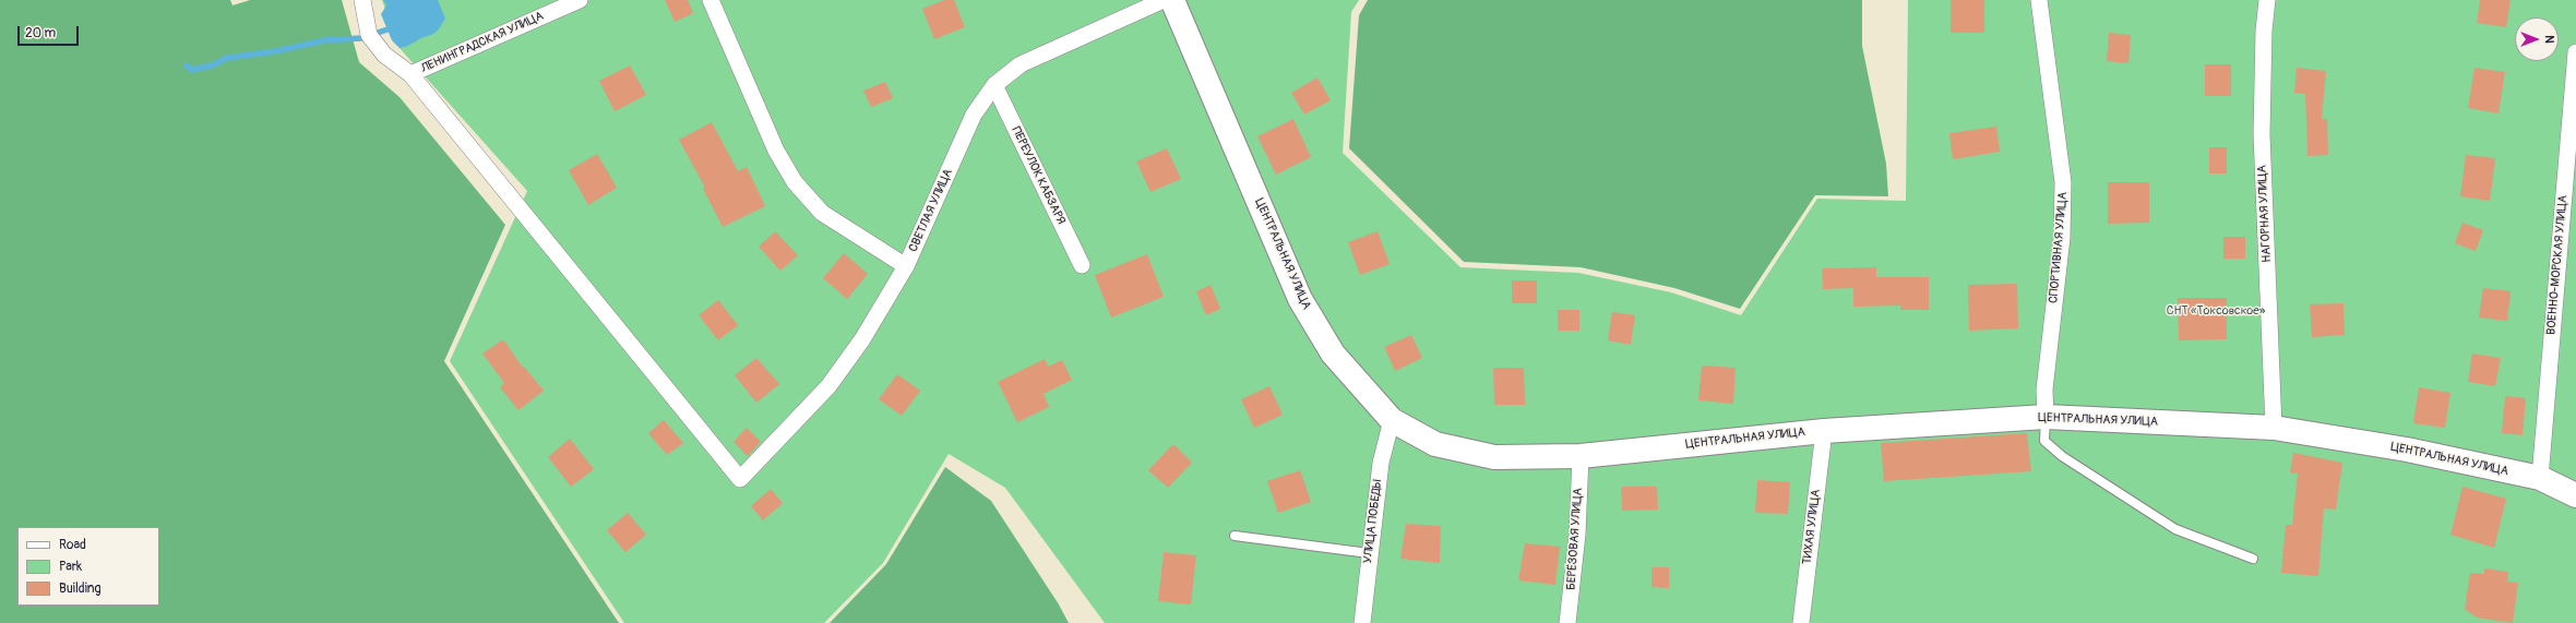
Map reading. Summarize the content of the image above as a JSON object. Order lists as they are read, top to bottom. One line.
{"streets":{"street":["ЛЕНИНГРАДСКАЯ УЛИЦА","ПЕРЕУЛОК КАБЗАРЯ","СВЕТЛАЯ УЛИЦА","НАГОРНАЯ УЛИЦА","СПОРТИВНАЯ УЛИЦА","ЦЕНТРАЛЬНАЯ УЛИЦА","ВОЕННО-МОРСКАЯ УЛИЦА","УЛИЦА ПОБЕДЫ","ТИХАЯ УЛИЦА","БЕРЁЗОВАЯ УЛИЦА"]},"crossings":[["ЛЕНИНГРАДСКАЯ УЛИЦА","СВЕТЛАЯ УЛИЦА"],["ПЕРЕУЛОК КАБЗАРЯ","СВЕТЛАЯ УЛИЦА"],["НАГОРНАЯ УЛИЦА","ЦЕНТРАЛЬНАЯ УЛИЦА"],["СПОРТИВНАЯ УЛИЦА","ЦЕНТРАЛЬНАЯ УЛИЦА"],["ЦЕНТРАЛЬНАЯ УЛИЦА","ВОЕННО-МОРСКАЯ УЛИЦА"],["ЦЕНТРАЛЬНАЯ УЛИЦА","УЛИЦА ПОБЕДЫ"],["ЦЕНТРАЛЬНАЯ УЛИЦА","ТИХАЯ УЛИЦА"],["ЦЕНТРАЛЬНАЯ УЛИЦА","БЕРЁЗОВАЯ УЛИЦА"]],"parks":["СНТ «Токсовское»"],"legend":["Road","Park","Building"],"scale_bar":"20 m","north":"right"}
